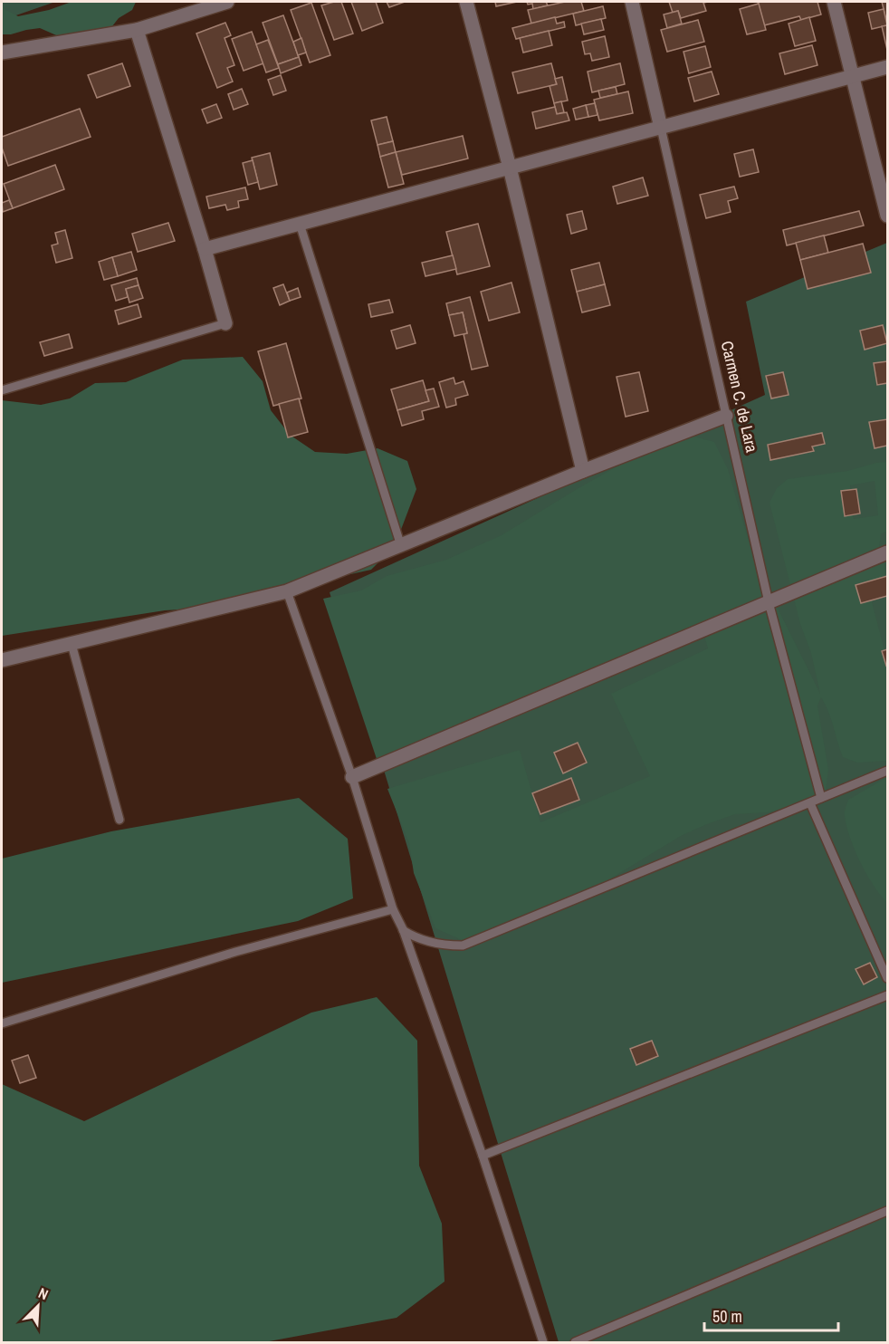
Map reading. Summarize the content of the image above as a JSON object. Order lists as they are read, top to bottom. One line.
{"streets":{"street":["Carmen C. de Lara"]},"scale_bar":"50 m","north":"top right"}
